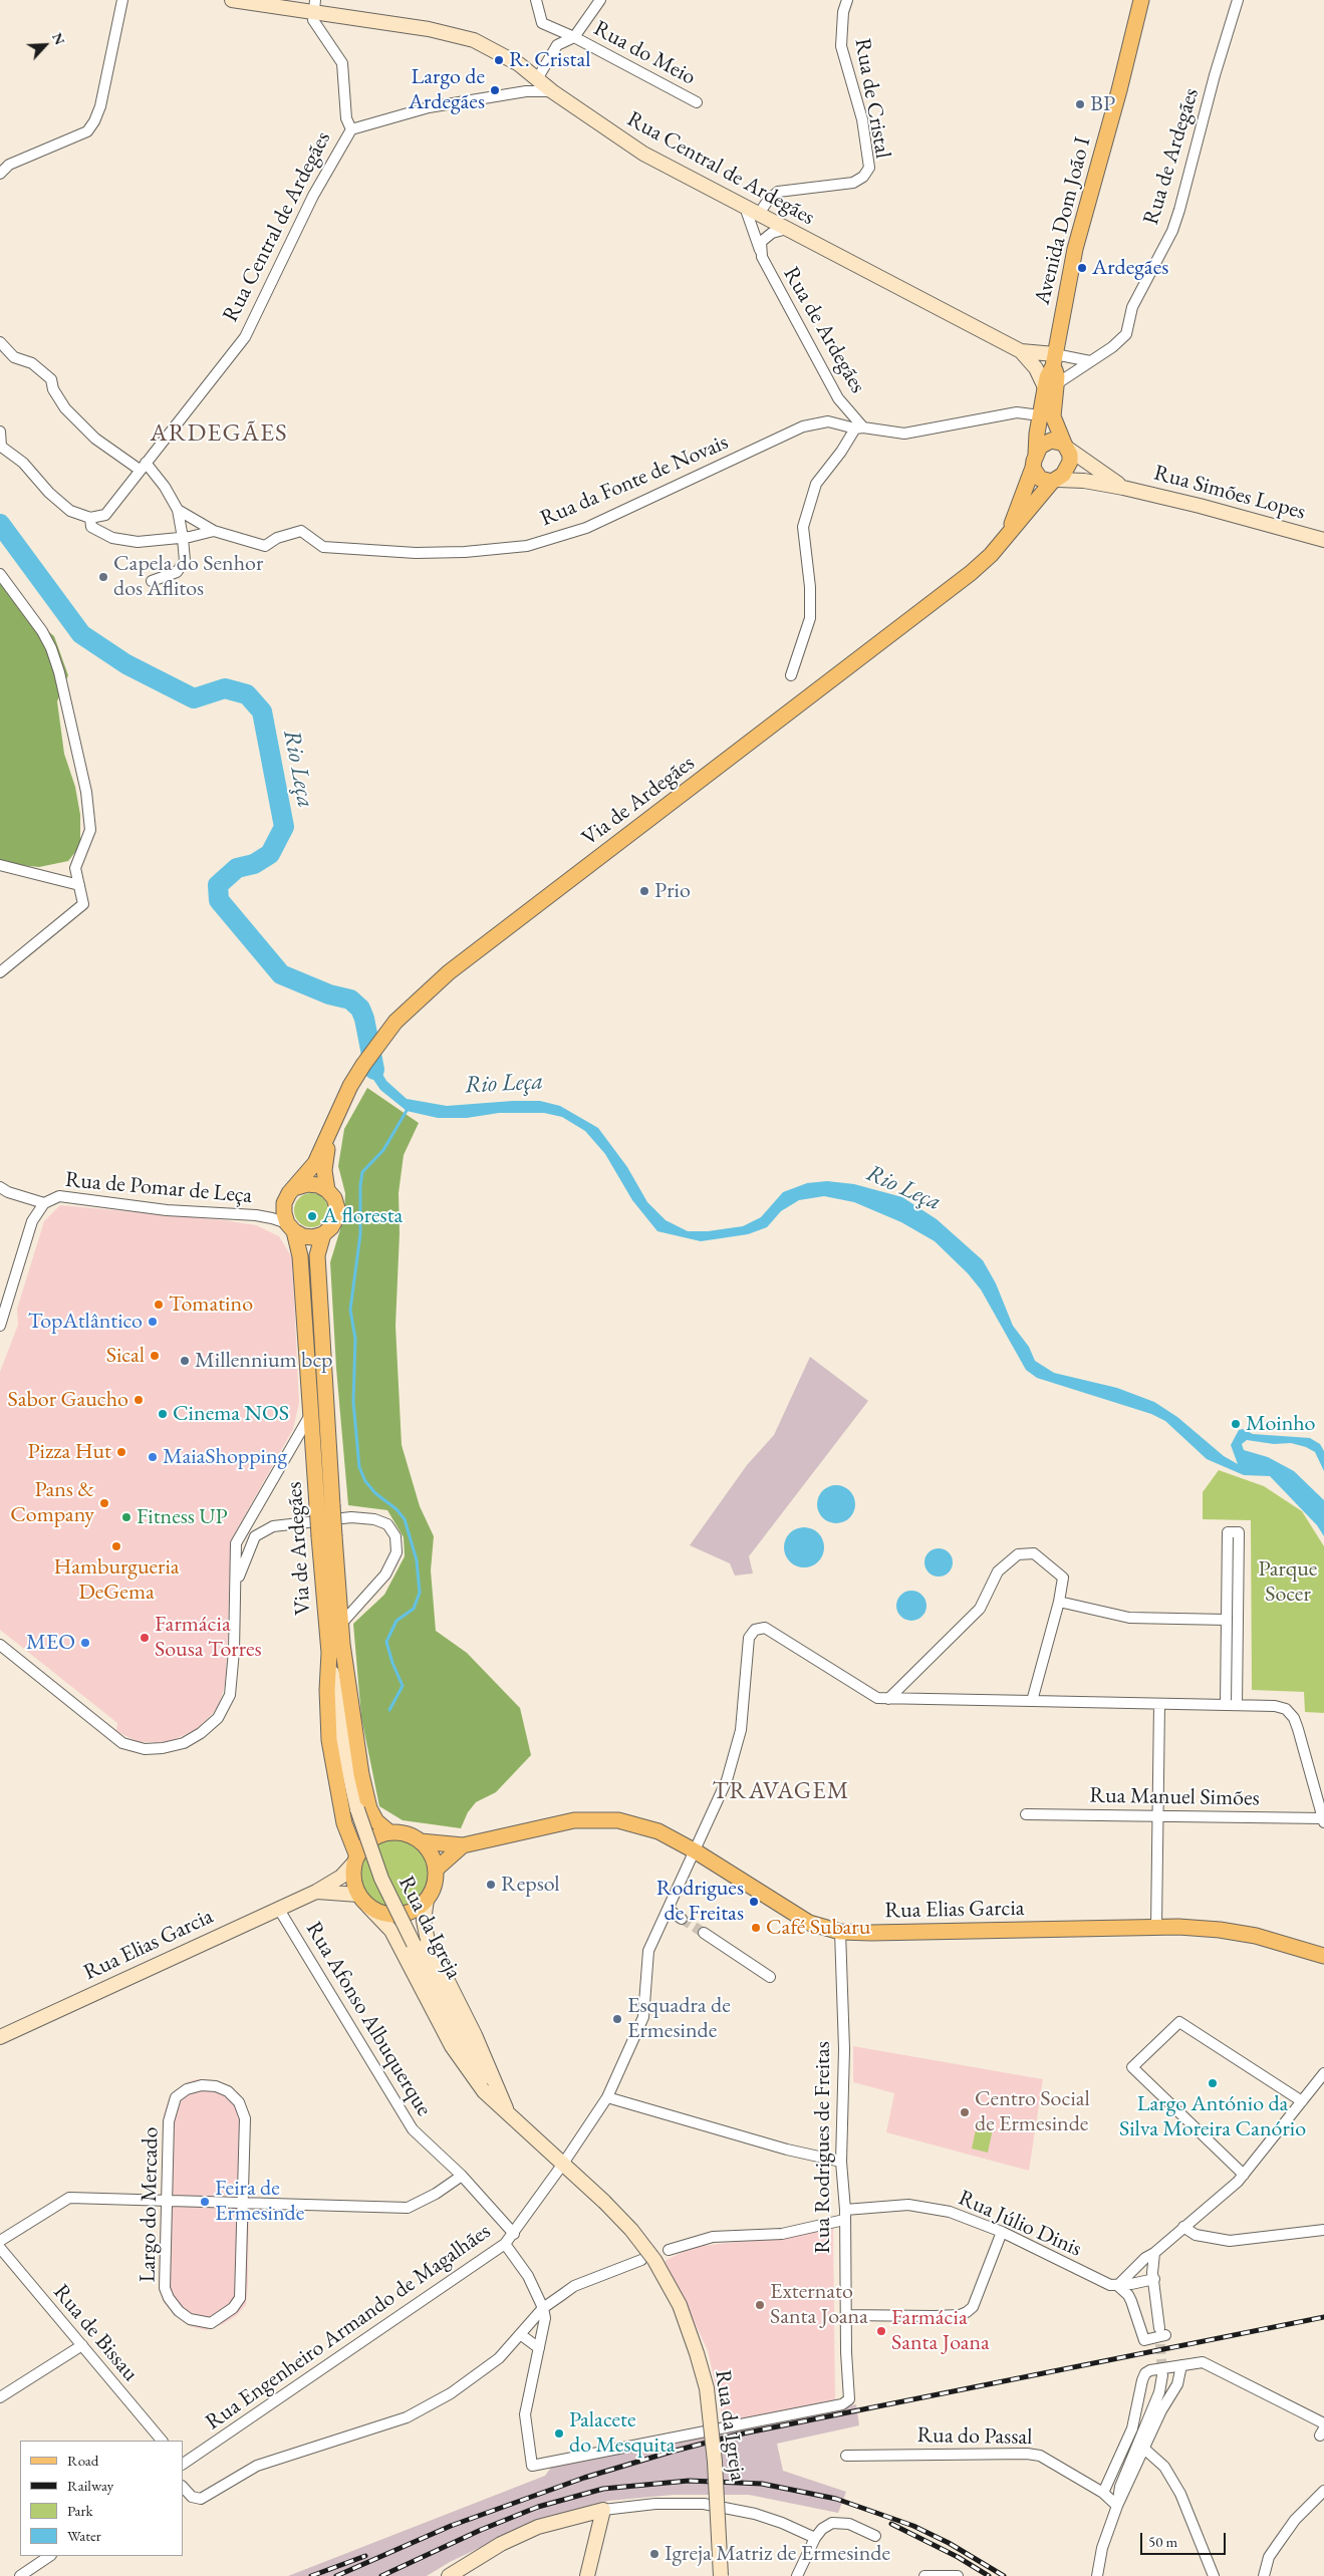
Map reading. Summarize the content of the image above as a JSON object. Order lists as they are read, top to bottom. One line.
{"streets":{"main road":["Rua Central de Ardegães","Avenida Dom João I","Rua Simões Lopes","Via de Ardegães","Rua Elias Garcia","Rua da Igreja"],"street":["Rua do Meio","Rua de Cristal","Rua de Ardegães","Rua da Fonte de Novais","Rua de Pomar de Leça","Rua Manuel Simões","Rua Afonso Albuquerque","Rua Rodrigues de Freitas","Largo do Mercado","Rua Júlio Dinis","Rua Engenheiro Armando de Magalhães","Rua de Bissau","Rua do Passal"]},"crossings":[["Rua de Cristal","Rua Central de Ardegães"],["Rua de Ardegães","Rua Central de Ardegães"],["Rua de Ardegães","Avenida Dom João I"],["Rua de Ardegães","Rua da Fonte de Novais"],["Rua Central de Ardegães","Avenida Dom João I"],["Rua Central de Ardegães","Rua da Fonte de Novais"],["Avenida Dom João I","Rua Simões Lopes"],["Avenida Dom João I","Via de Ardegães"],["Rua Simões Lopes","Via de Ardegães"],["Via de Ardegães","Rua de Pomar de Leça"],["Via de Ardegães","Rua Elias Garcia"],["Via de Ardegães","Rua da Igreja"],["Rua Elias Garcia","Rua da Igreja"],["Rua Elias Garcia","Rua Afonso Albuquerque"],["Rua Elias Garcia","Rua Rodrigues de Freitas"],["Rua Elias Garcia","Rua Engenheiro Armando de Magalhães"],["Rua da Igreja","Rua Engenheiro Armando de Magalhães"],["Rua Afonso Albuquerque","Rua Engenheiro Armando de Magalhães"],["Rua Rodrigues de Freitas","Rua Júlio Dinis"]],"districts":["ARDEGÃES","TRAVAGEM"],"water":["Rio Leça"],"parks":["Parque Socer"],"places":["R. Cristal","Largo de Ardegães","BP","Ardegães","Capela do Senhor dos Aflitos","Prio","A floresta","Tomatino","TopAtlântico","Sical","Millennium bcp","Sabor Gaucho","Cinema NOS","Moinho","Pizza Hut","MaiaShopping","Pans & Company","Fitness UP","Hamburgueria DeGema","Farmácia Sousa Torres","MEO","Repsol","Rodrigues de Freitas","Café Subaru","Esquadra de Ermesinde","Largo António da Silva Moreira Canório","Centro Social de Ermesinde","Feira de Ermesinde","Externato Santa Joana","Farmácia Santa Joana","Palacete do Mesquita","Igreja Matriz de Ermesinde"],"legend":["Road","Railway","Park","Water"],"scale_bar":"50 m","north":"top right"}
